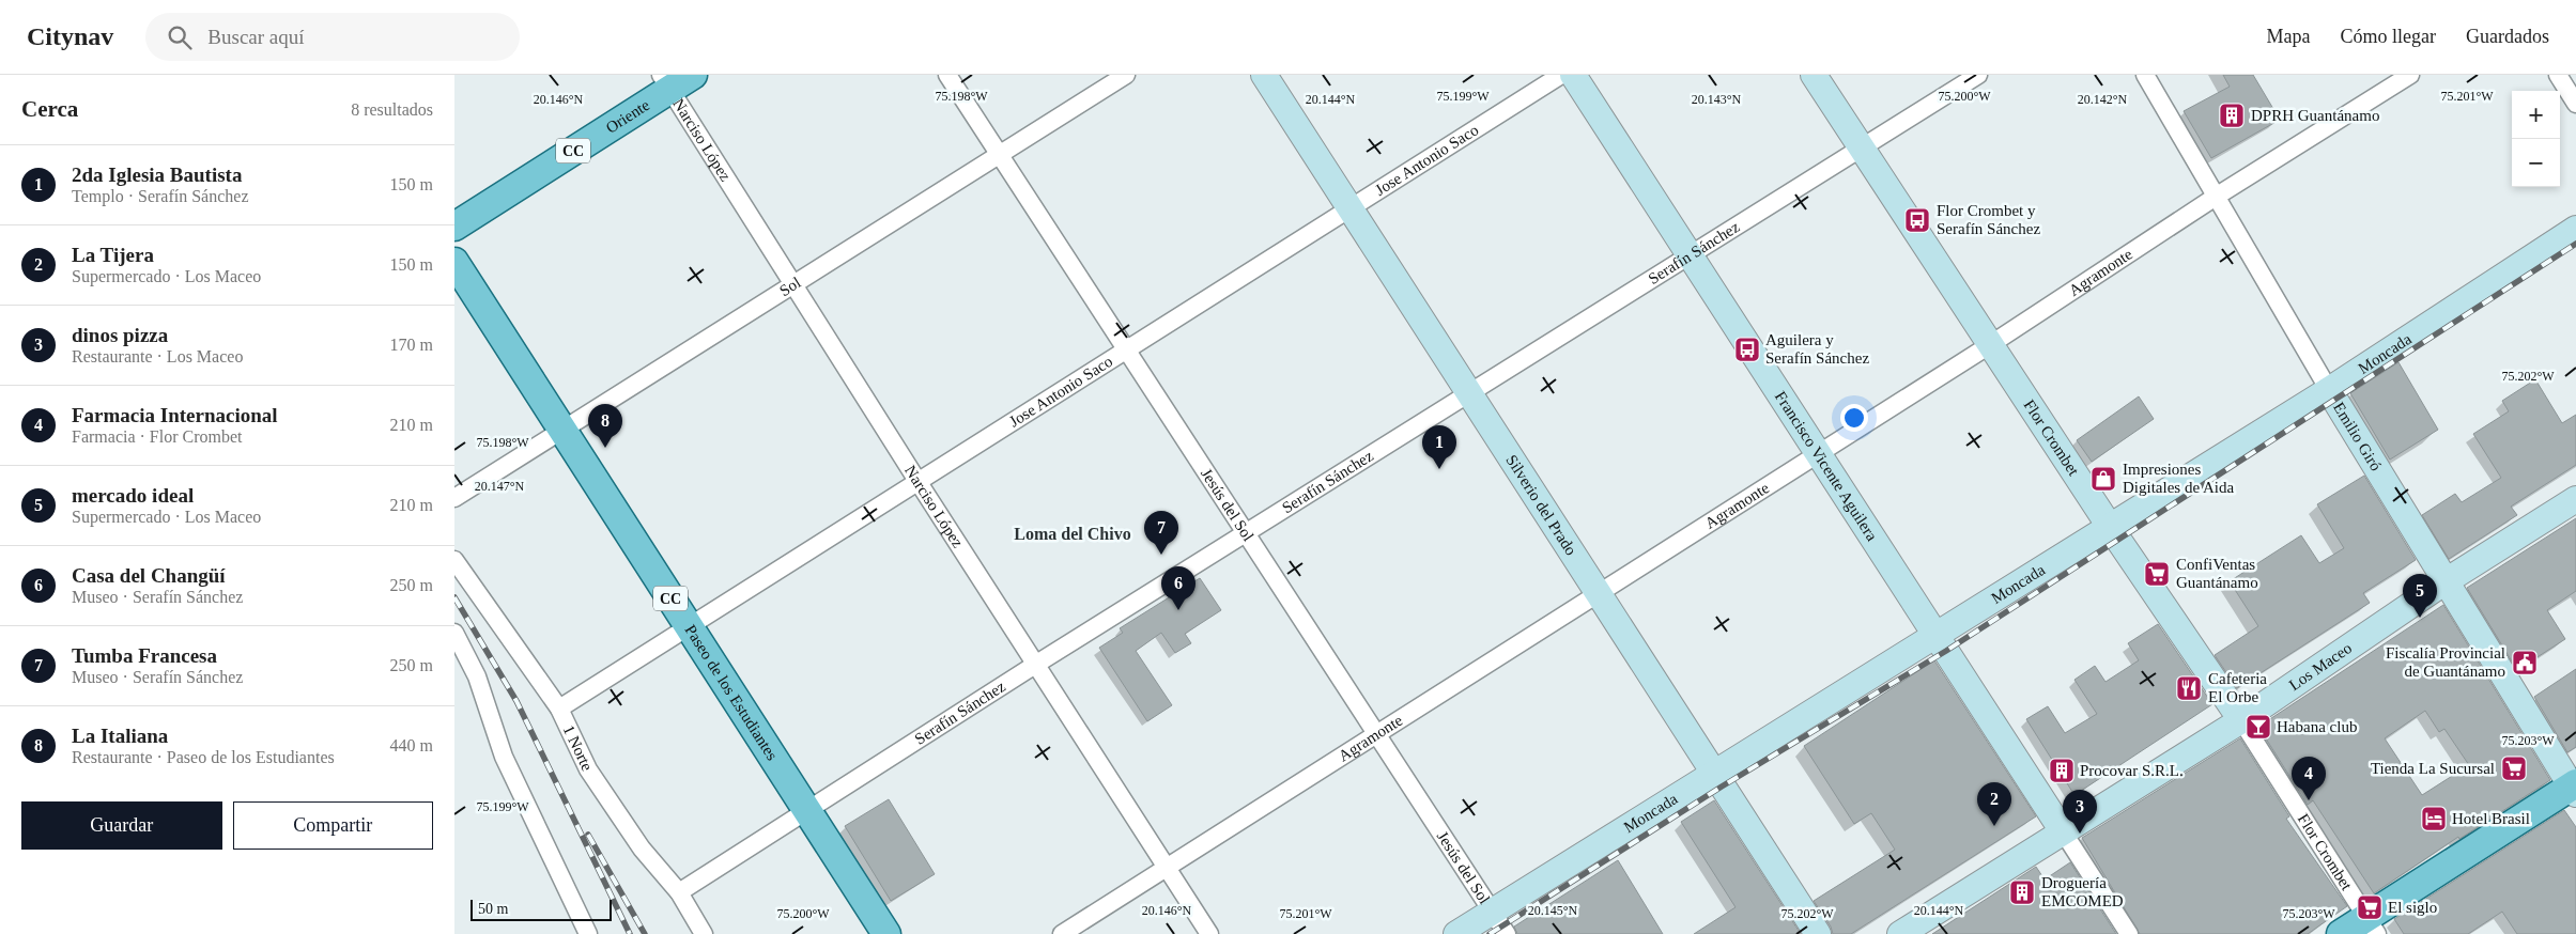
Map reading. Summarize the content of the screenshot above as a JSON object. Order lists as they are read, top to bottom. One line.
{"streets":{"main road":["Oriente","CC","Moncada","Emilio Giró","Flor Crombet","Francisco Vicente Aguilera","Silverio del Prado","Los Maceo","Paseo de los Estudiantes"],"street":["Narciso López","Jose Antonio Saco","Serafín Sánchez","Agramonte","Sol","Jesús del Sol","1 Norte"]},"crossings":[["Oriente","Narciso López"],["Narciso López","Jose Antonio Saco"],["Narciso López","Serafín Sánchez"],["Narciso López","Agramonte"],["Narciso López","Sol"],["Jose Antonio Saco","Silverio del Prado"],["Jose Antonio Saco","Jesús del Sol"],["Jose Antonio Saco","Paseo de los Estudiantes"],["Jose Antonio Saco","1 Norte"],["Serafín Sánchez","Flor Crombet"],["Serafín Sánchez","Francisco Vicente Aguilera"],["Serafín Sánchez","Silverio del Prado"],["Serafín Sánchez","Jesús del Sol"],["Serafín Sánchez","Paseo de los Estudiantes"],["Serafín Sánchez","1 Norte"],["Agramonte","Emilio Giró"],["Agramonte","Flor Crombet"],["Agramonte","Francisco Vicente Aguilera"],["Agramonte","Silverio del Prado"],["Agramonte","Jesús del Sol"],["Sol","Jesús del Sol"],["Sol","Paseo de los Estudiantes"],["Moncada","Emilio Giró"],["Moncada","Flor Crombet"],["Moncada","Francisco Vicente Aguilera"],["Moncada","Silverio del Prado"],["Moncada","Jesús del Sol"],["Emilio Giró","Los Maceo"],["Flor Crombet","Los Maceo"],["Francisco Vicente Aguilera","Los Maceo"]],"districts":["Loma del Chivo"],"places":{"building":["DPRH Guantánamo","Procovar S.R.L.","Droguería EMCOMED"],"bus stop":["Flor Crombet y Serafín Sánchez","Aguilera y Serafín Sánchez"],"shop":["Impresiones Digitales de Aida"],"supermarket":["ConfiVentas Guantánamo","Tienda La Sucursal","El siglo"],"public building":["Fiscalía Provincial de Guantánamo"],"restaurant":["Cafeteria El Orbe"],"bar":["Habana club"],"hotel":["Hotel Brasil"]},"scale_bar":"50 m","page":{"header":"Citynav","search":"Buscar aquí","nav":["Mapa","Cómo llegar","Guardados"],"heading":["Cerca","8 resultados"],"map_buttons":["+","−"],"list":[{"mark":"1","name":"2da Iglesia Bautista","note":"Templo · Serafín Sánchez","value":"150 m"},{"mark":"2","name":"La Tijera","note":"Supermercado · Los Maceo","value":"150 m"},{"mark":"3","name":"dinos pizza","note":"Restaurante · Los Maceo","value":"170 m"},{"mark":"4","name":"Farmacia Internacional","note":"Farmacia · Flor Crombet","value":"210 m"},{"mark":"5","name":"mercado ideal","note":"Supermercado · Los Maceo","value":"210 m"},{"mark":"6","name":"Casa del Changüí","note":"Museo · Serafín Sánchez","value":"250 m"},{"mark":"7","name":"Tumba Francesa","note":"Museo · Serafín Sánchez","value":"250 m"},{"mark":"8","name":"La Italiana","note":"Restaurante · Paseo de los Estudiantes","value":"440 m"}],"pins":["8","1","7","6","5","4","2","3"],"buttons":["Guardar","Compartir"],"scale":"50 m"},"coordinates":["75.198°W","75.201°W","75.199°W","75.200°W","20.146°N","20.144°N","20.143°N","20.142°N","75.202°W","20.147°N","75.203°W","20.145°N"]}
